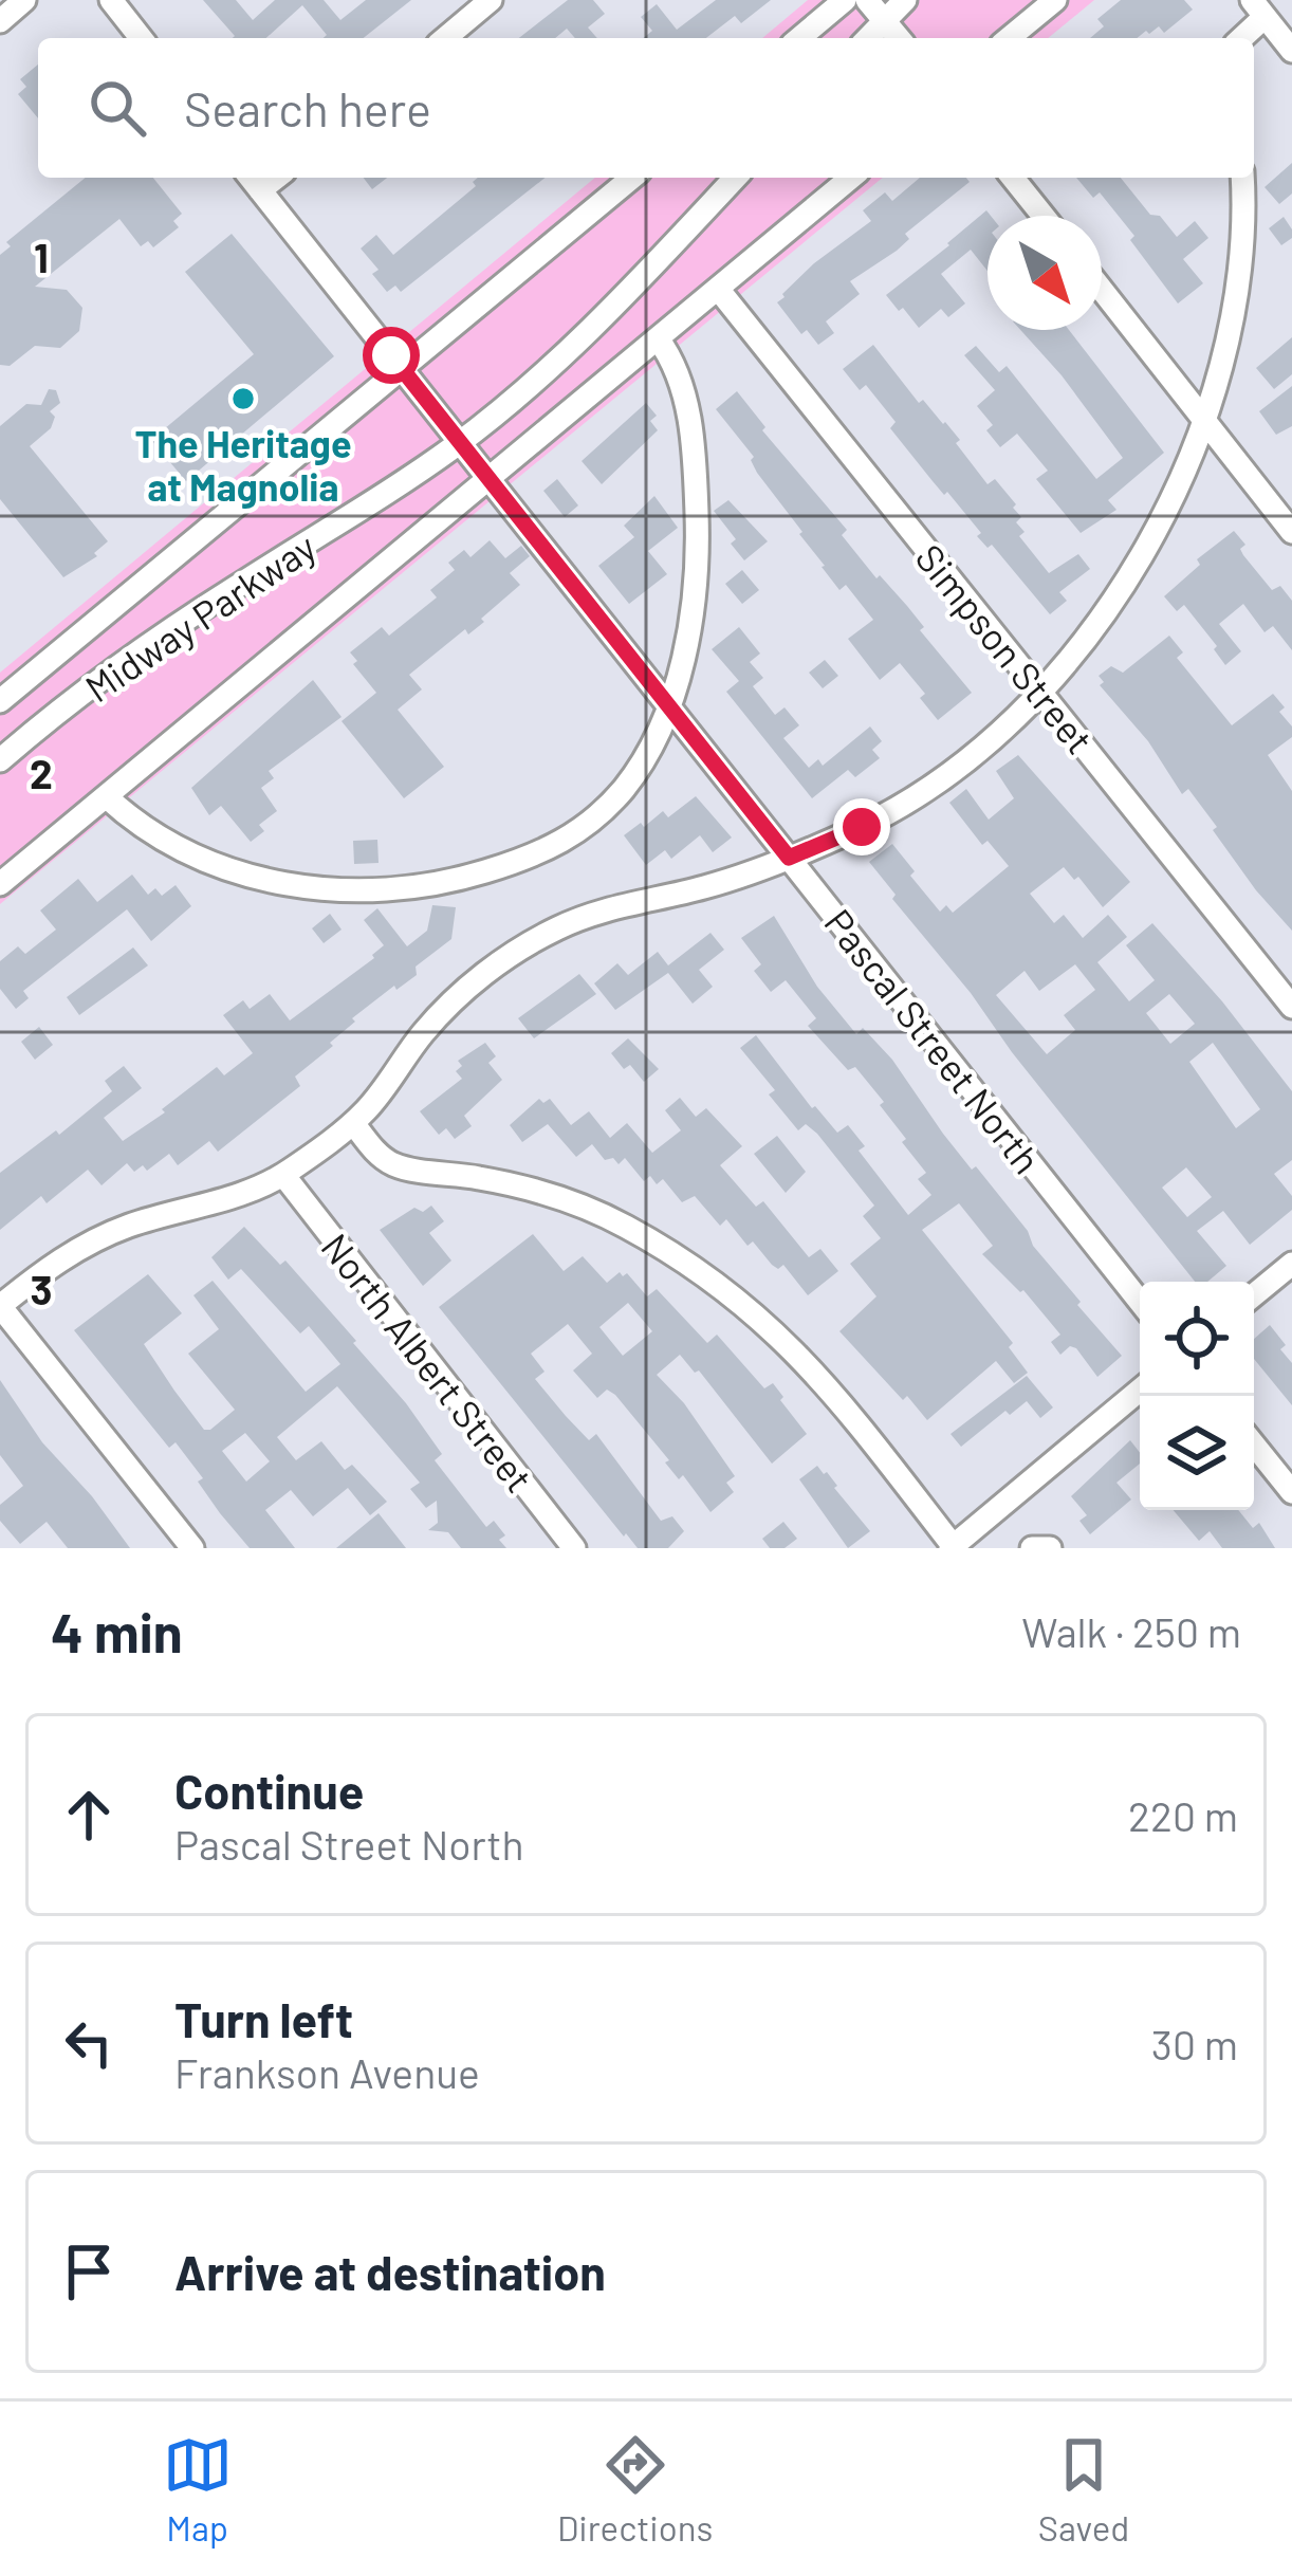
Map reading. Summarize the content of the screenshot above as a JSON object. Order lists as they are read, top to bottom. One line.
{"streets":{"street":["Midway Parkway","Simpson Street","Pascal Street North","North Albert Street"]},"crossings":[["Midway Parkway","Pascal Street North"]],"places":["The Heritage at Magnolia"],"north":"bottom right","page":{"search":"Search here","heading":["4 min","Walk · 250 m"],"list":[["Continue","Pascal Street North","220 m"],["Turn left","Frankson Avenue","30 m"],"Arrive at destination"],"nav":["Map","Directions","Saved"]},"grid":{"rows":["1","2","3"]}}
